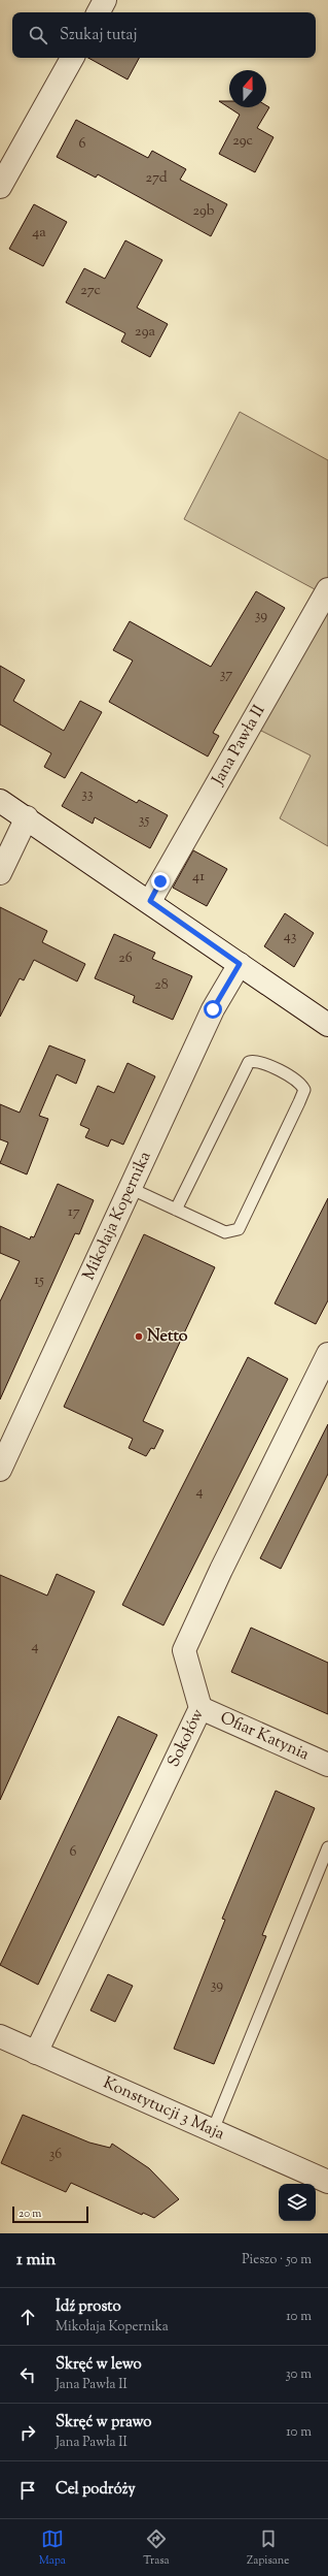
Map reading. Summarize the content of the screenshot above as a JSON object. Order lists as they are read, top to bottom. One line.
{"streets":{"street":["Jana Pawła II","Mikołaja Kopernika","Ofiar Katynia","Sokołów","Konstytucji 3 Maja"]},"crossings":[["Ofiar Katynia","Sokołów"],["Sokołów","Konstytucji 3 Maja"]],"places":["Netto"],"house_numbers":["29c","6","27d","29b","4a","27c","29a","39","37","33","35","41","43","26","28","17","15","4","4","6","39","36"],"scale_bar":"20 m","north":"top","page":{"search":"Szukaj tutaj","scale":"20 m","heading":["1 min","Pieszo · 50 m"],"list":[["Idź prosto","Mikołaja Kopernika","10 m"],["Skręć w lewo","Jana Pawła II","30 m"],["Skręć w prawo","Jana Pawła II","10 m"],"Cel podróży"],"nav":["Mapa","Trasa","Zapisane"]}}
